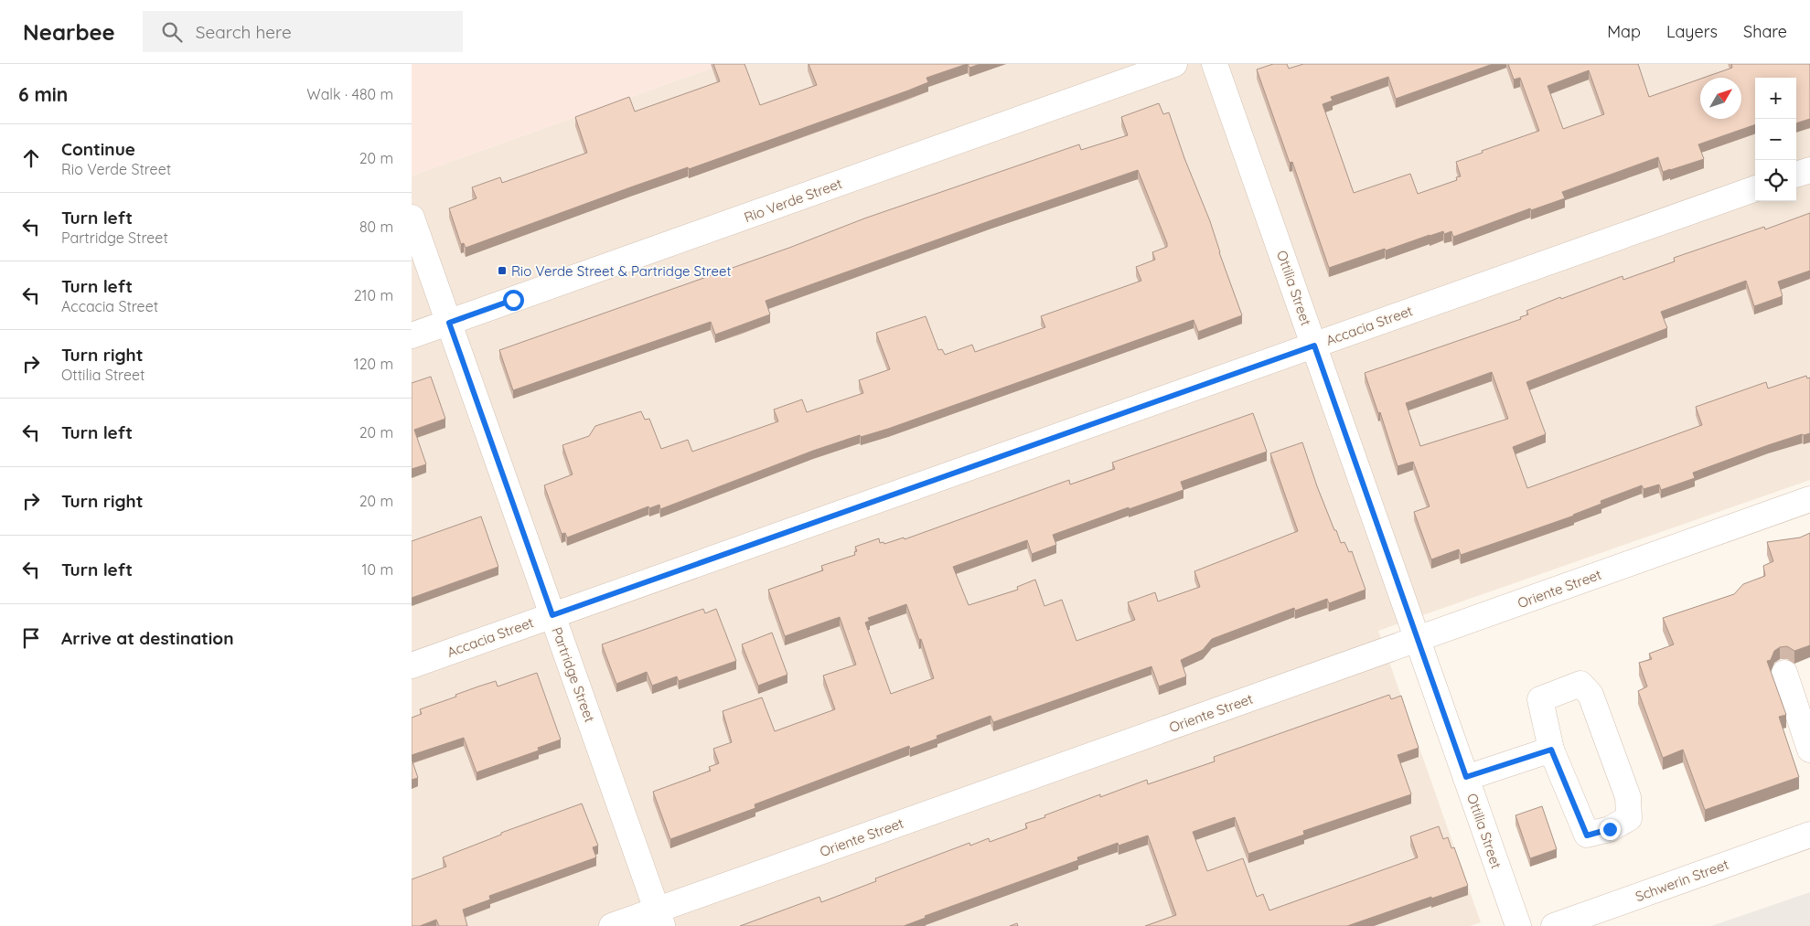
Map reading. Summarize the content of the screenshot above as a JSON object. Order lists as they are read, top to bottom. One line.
{"streets":{"street":["Rio Verde Street","Ottilia Street","Accacia Street","Oriente Street","Partridge Street","Schwerin Street"]},"crossings":[["Rio Verde Street","Partridge Street"],["Ottilia Street","Accacia Street"],["Ottilia Street","Oriente Street"],["Accacia Street","Partridge Street"],["Oriente Street","Partridge Street"]],"places":{"transit":["Rio Verde Street & Partridge Street"]},"north":"top right","page":{"header":"Nearbee","search":"Search here","nav":["Map","Layers","Share"],"heading":["6 min","Walk · 480 m"],"map_buttons":["+","−"],"list":[["Continue","Rio Verde Street","20 m"],["Turn left","Partridge Street","80 m"],["Turn left","Accacia Street","210 m"],["Turn right","Ottilia Street","120 m"],["Turn left","20 m"],["Turn right","20 m"],["Turn left","10 m"],"Arrive at destination"]}}
